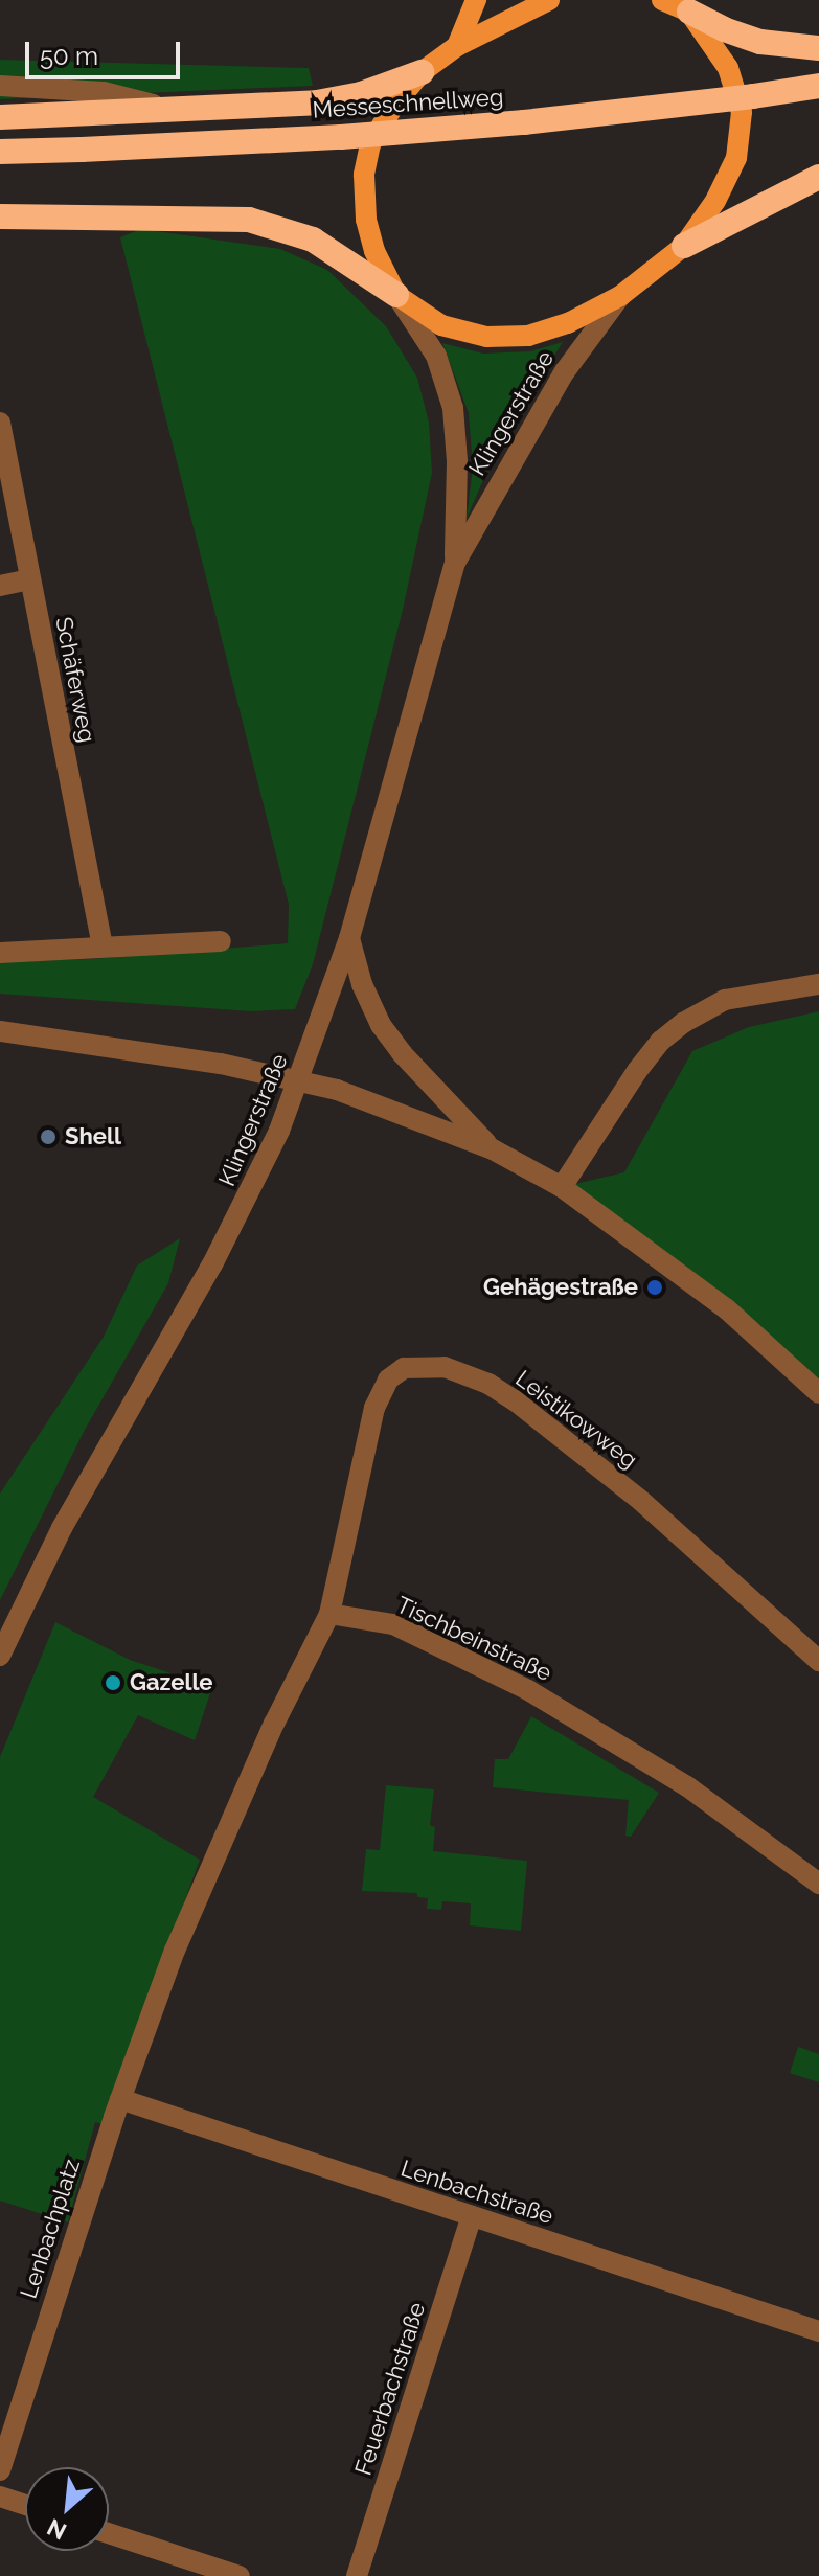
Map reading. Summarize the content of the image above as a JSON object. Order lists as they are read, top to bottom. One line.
{"streets":{"highway":["Messeschnellweg"],"street":["Klingerstraße","Schäferweg","Leistikowweg","Tischbeinstraße","Lenbachstraße","Lenbachplatz","Feuerbachstraße"]},"crossings":[["Leistikowweg","Tischbeinstraße"],["Lenbachstraße","Lenbachplatz"],["Lenbachstraße","Feuerbachstraße"]],"places":["Shell","Gehägestraße","Gazelle"],"scale_bar":"50 m","north":"bottom left"}
